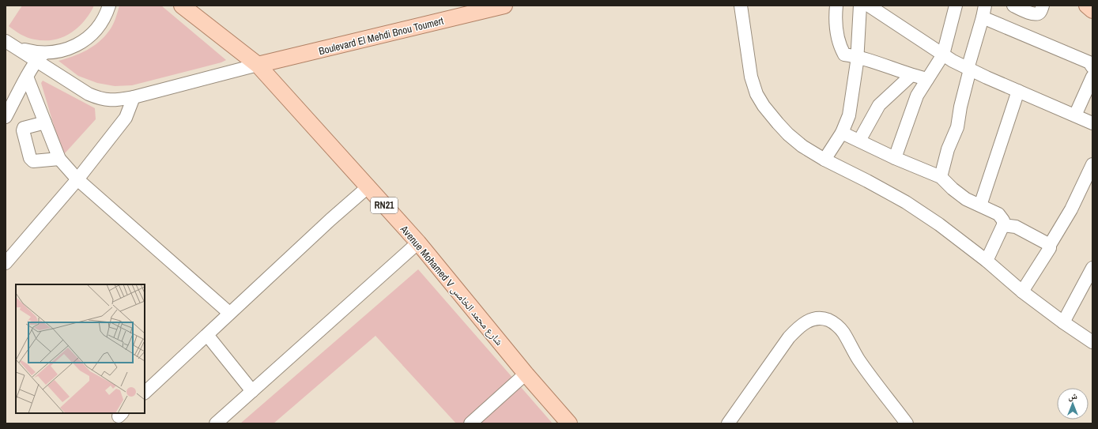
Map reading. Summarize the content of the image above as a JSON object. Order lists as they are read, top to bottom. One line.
{"streets":{"main road":["Boulevard El Mehdi Bnou Toumert","RN21","Avenue Mohamed V شارع محمد الخامس"]},"crossings":[["Boulevard El Mehdi Bnou Toumert","Avenue Mohamed V شارع محمد الخامس"]],"north":"top"}
